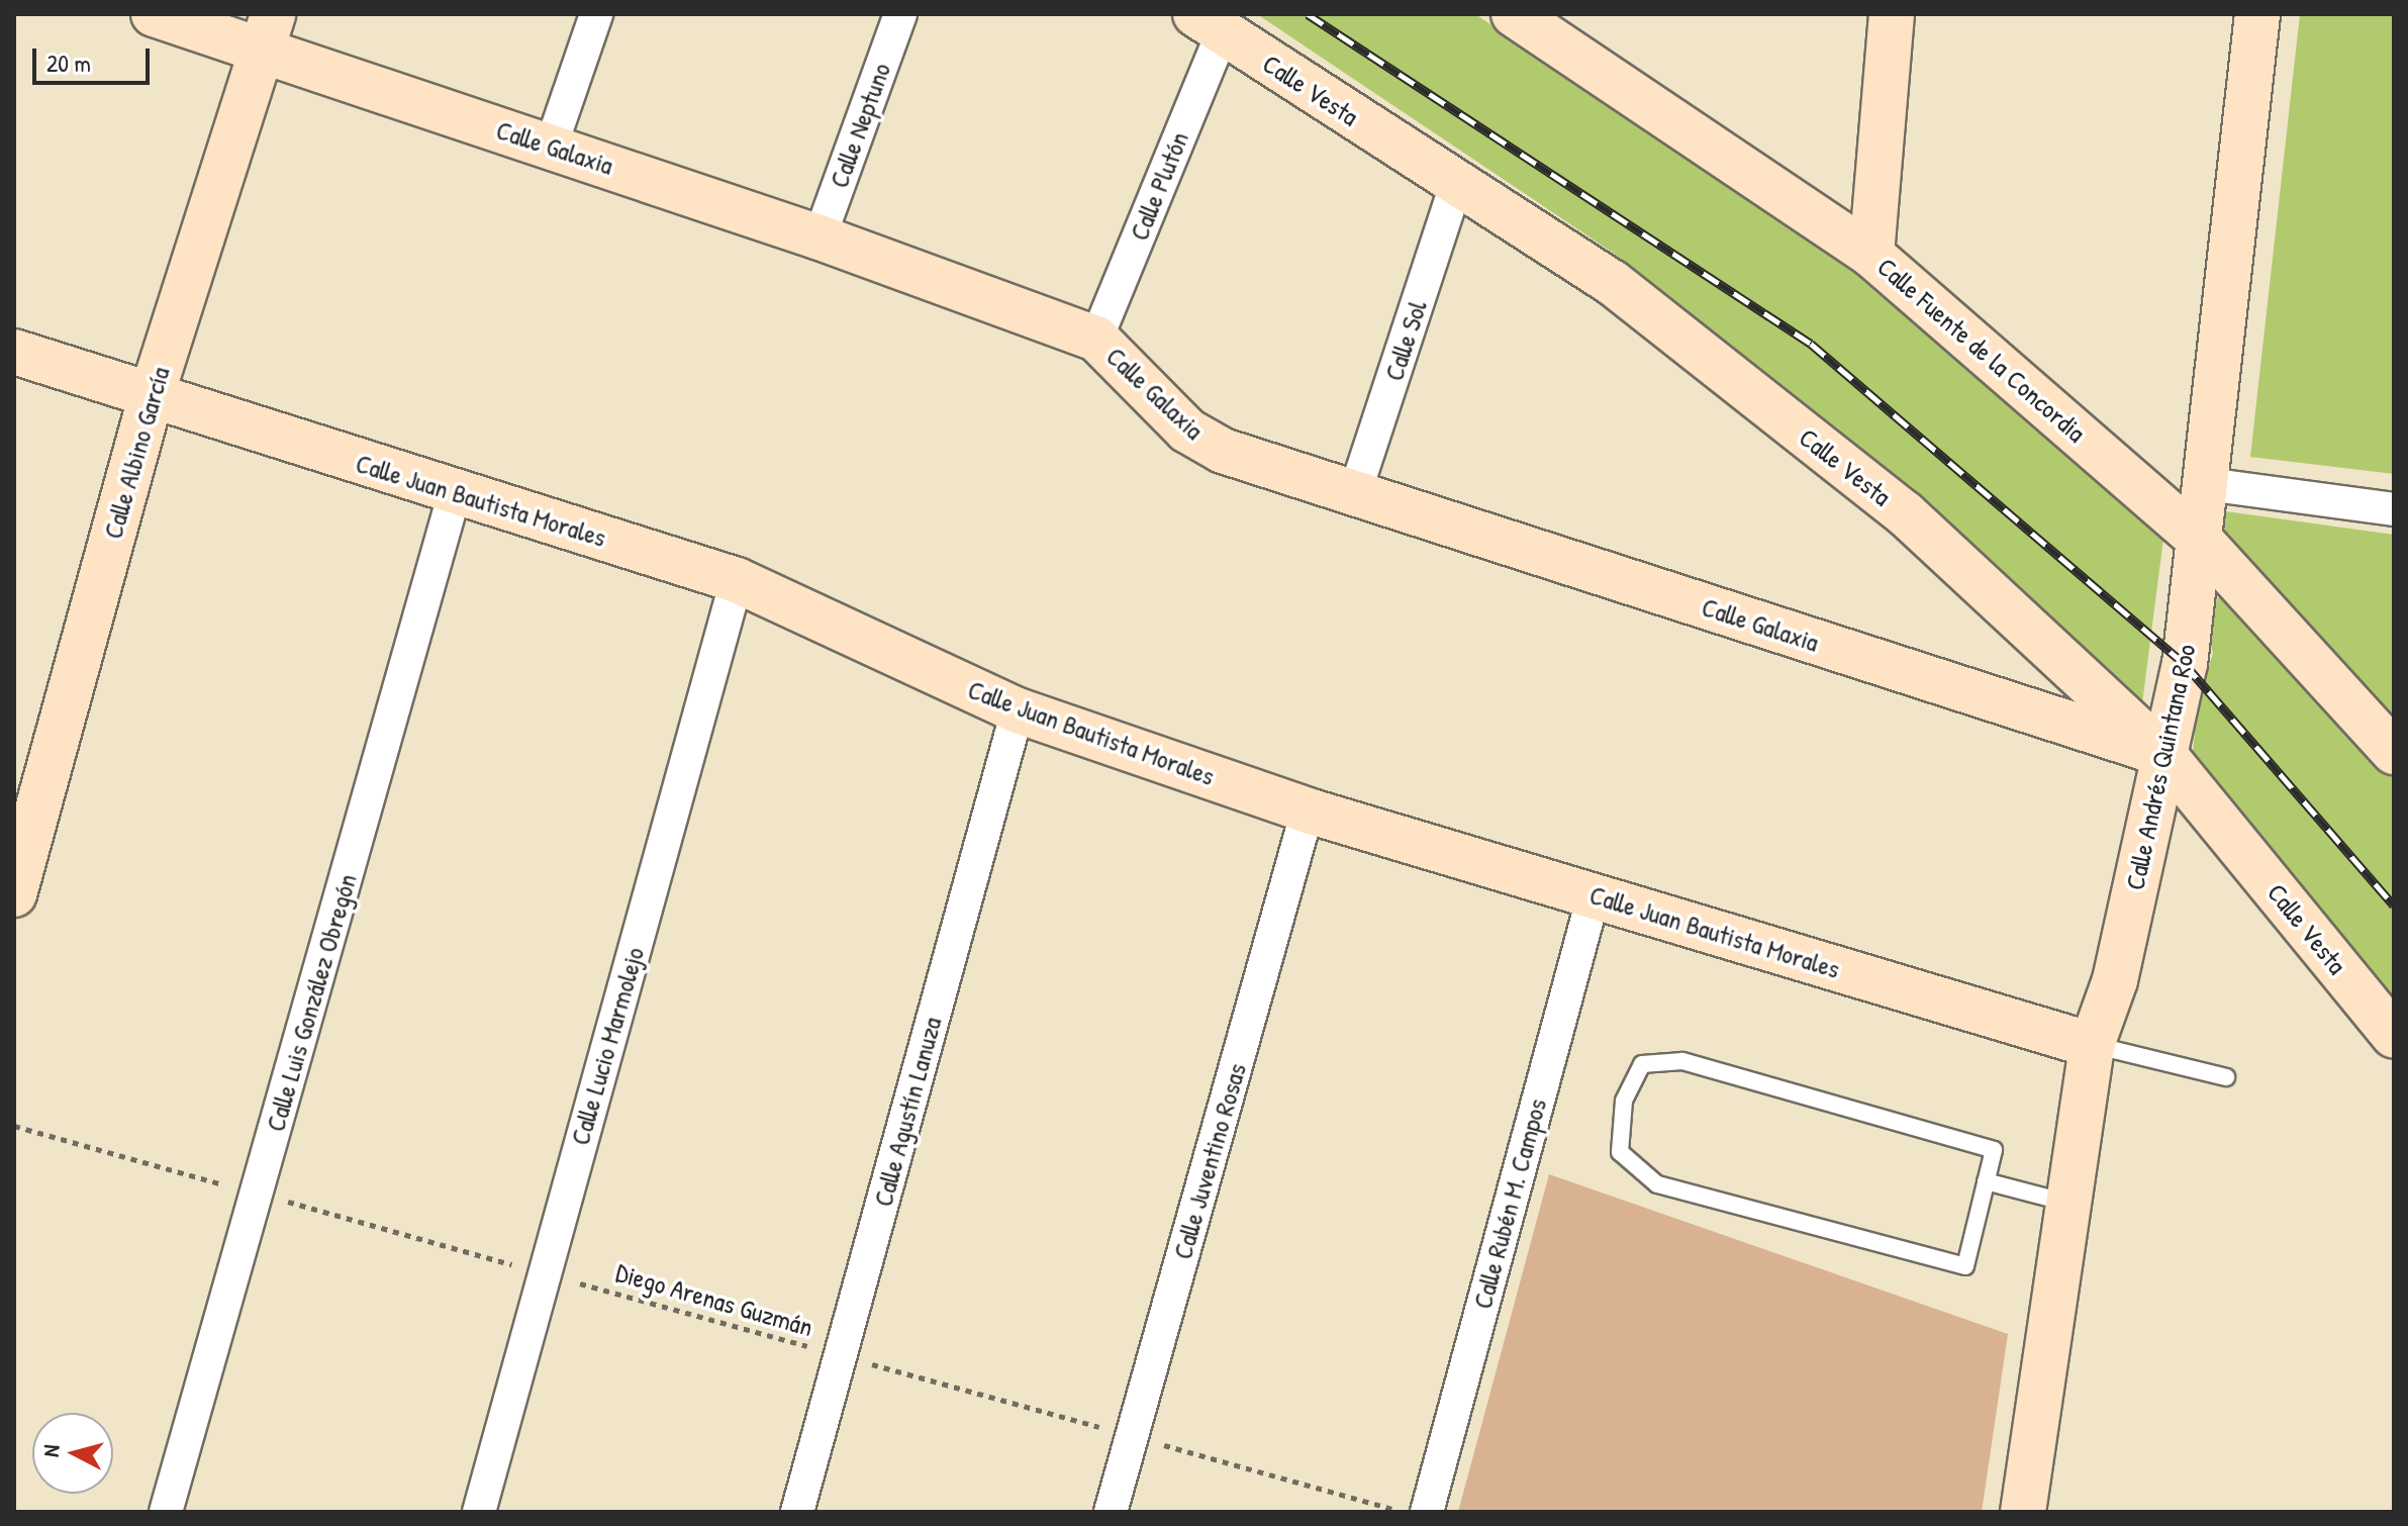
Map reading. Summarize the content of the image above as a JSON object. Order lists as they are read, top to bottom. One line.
{"streets":{"main road":["Calle Vesta","Calle Galaxia","Calle Fuente de la Concordia","Calle Albino García","Calle Juan Bautista Morales","Calle Andrés Quintana Roo"],"street":["Calle Neptuno","Calle Plutón","Calle Sol","Calle Luis González Obregón","Calle Lucio Marmolejo","Calle Agustín Lanuza","Calle Juventino Rosas","Calle Rubén M. Campos"],"path":["Diego Arenas Guzmán"]},"crossings":[["Calle Vesta","Calle Galaxia"],["Calle Vesta","Calle Plutón"],["Calle Vesta","Calle Sol"],["Calle Vesta","Calle Andrés Quintana Roo"],["Calle Neptuno","Calle Galaxia"],["Calle Galaxia","Calle Plutón"],["Calle Galaxia","Calle Sol"],["Calle Galaxia","Calle Albino García"],["Calle Galaxia","Calle Andrés Quintana Roo"],["Calle Fuente de la Concordia","Calle Andrés Quintana Roo"],["Calle Albino García","Calle Juan Bautista Morales"],["Calle Juan Bautista Morales","Calle Andrés Quintana Roo"],["Calle Juan Bautista Morales","Calle Luis González Obregón"],["Calle Juan Bautista Morales","Calle Lucio Marmolejo"],["Calle Juan Bautista Morales","Calle Agustín Lanuza"],["Calle Juan Bautista Morales","Calle Juventino Rosas"],["Calle Juan Bautista Morales","Calle Rubén M. Campos"],["Calle Luis González Obregón","Diego Arenas Guzmán"],["Calle Lucio Marmolejo","Diego Arenas Guzmán"],["Calle Agustín Lanuza","Diego Arenas Guzmán"],["Calle Juventino Rosas","Diego Arenas Guzmán"]],"scale_bar":"20 m","north":"left"}
